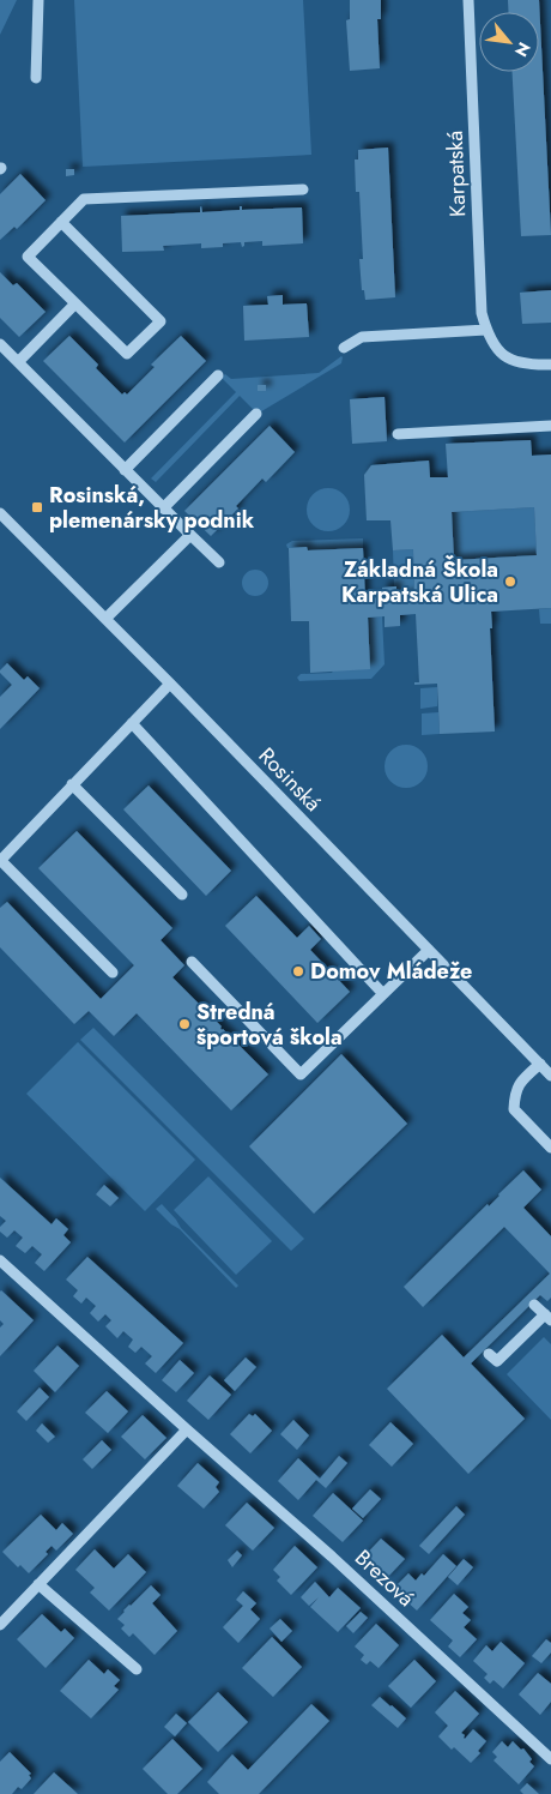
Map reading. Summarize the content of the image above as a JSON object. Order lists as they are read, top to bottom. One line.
{"streets":{"street":["Karpatská","Rosinská","Brezová"]},"places":{"transit":["Rosinská, plemenársky podnik"],"other":["Základná Škola Karpatská Ulica","Domov Mládeže","Stredná športová škola"]},"north":"bottom right"}
